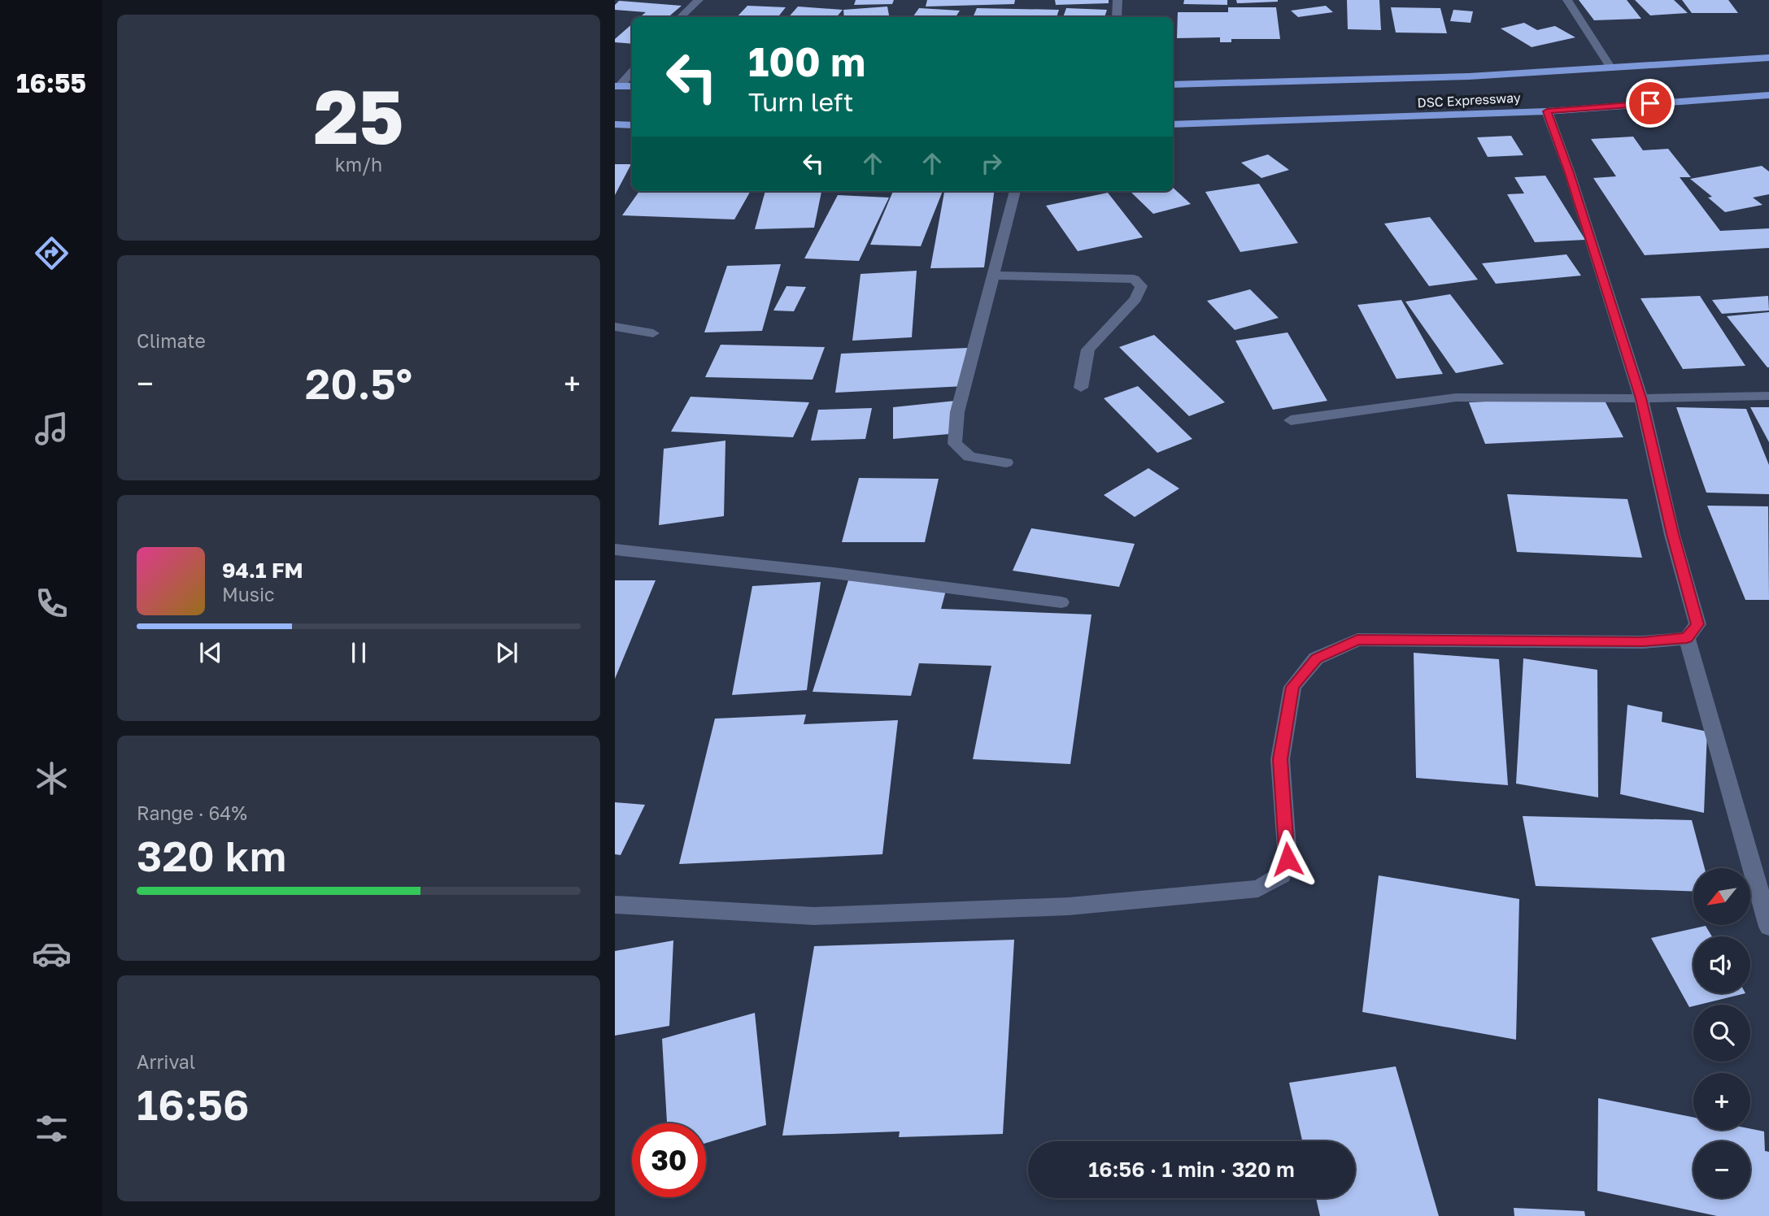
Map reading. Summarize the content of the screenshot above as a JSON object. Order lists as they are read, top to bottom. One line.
{"streets":{"main road":["DSC Expressway"]},"north":"bottom left","page":{"tabs":"16:55","tile":[["25","km/h"],"Climate",["Range · 64%","320 km"],["Arrival","16:56"]],"turn":["100 m","Turn left"],"heat":["−","20.5°","+"],"song":["94.1 FM","Music"],"map_buttons":["+","−"],"limit":"30","trip":"16:56 · 1 min · 320 m"}}
